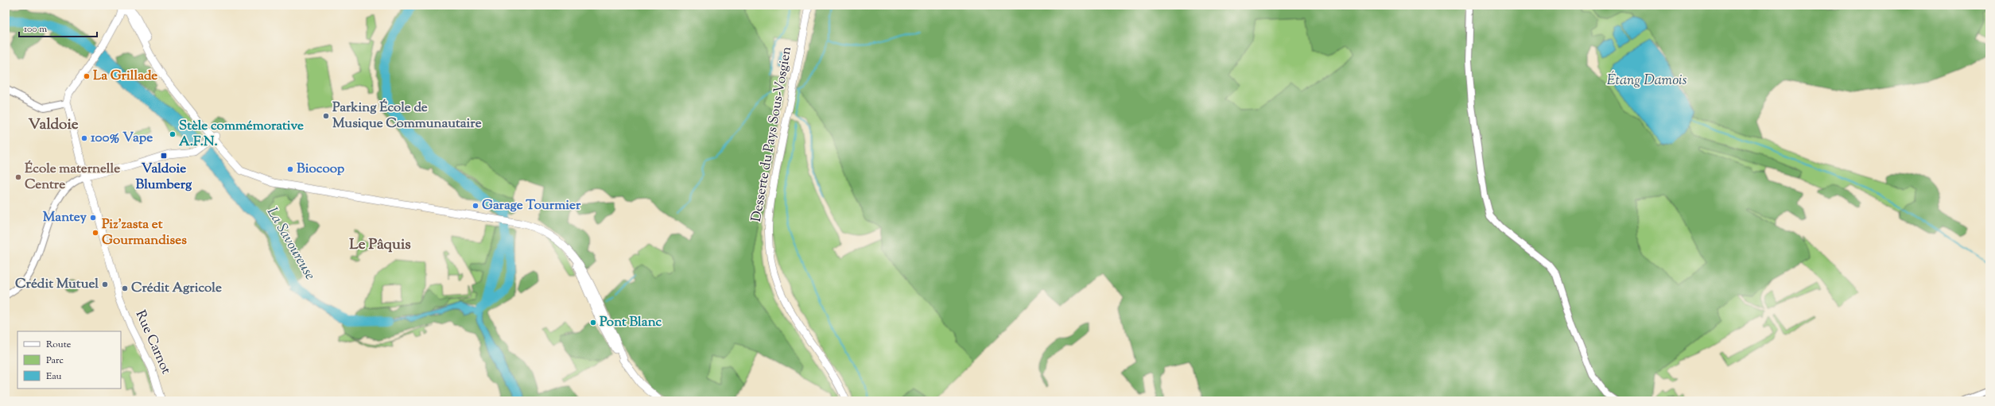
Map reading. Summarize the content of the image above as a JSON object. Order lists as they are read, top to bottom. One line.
{"streets":{"main road":["Desserte du Pays Sous-Vosgien","Rue Carnot"]},"districts":["Valdoie","Le Pâquis"],"water":["Étang Damois","La Savoureuse"],"places":{"other":["La Grillade","Parking École de Musique Communautaire","Stèle commémorative A.F.N.","100% Vape","Biocoop","École maternelle Centre","Garage Tourmier","Mantey","Piz'zasta et Gourmandises","Crédit Mutuel","Crédit Agricole","Pont Blanc"],"transit":["Valdoie Blumberg"]},"legend":["Route","Parc","Eau"],"scale_bar":"100 m"}
